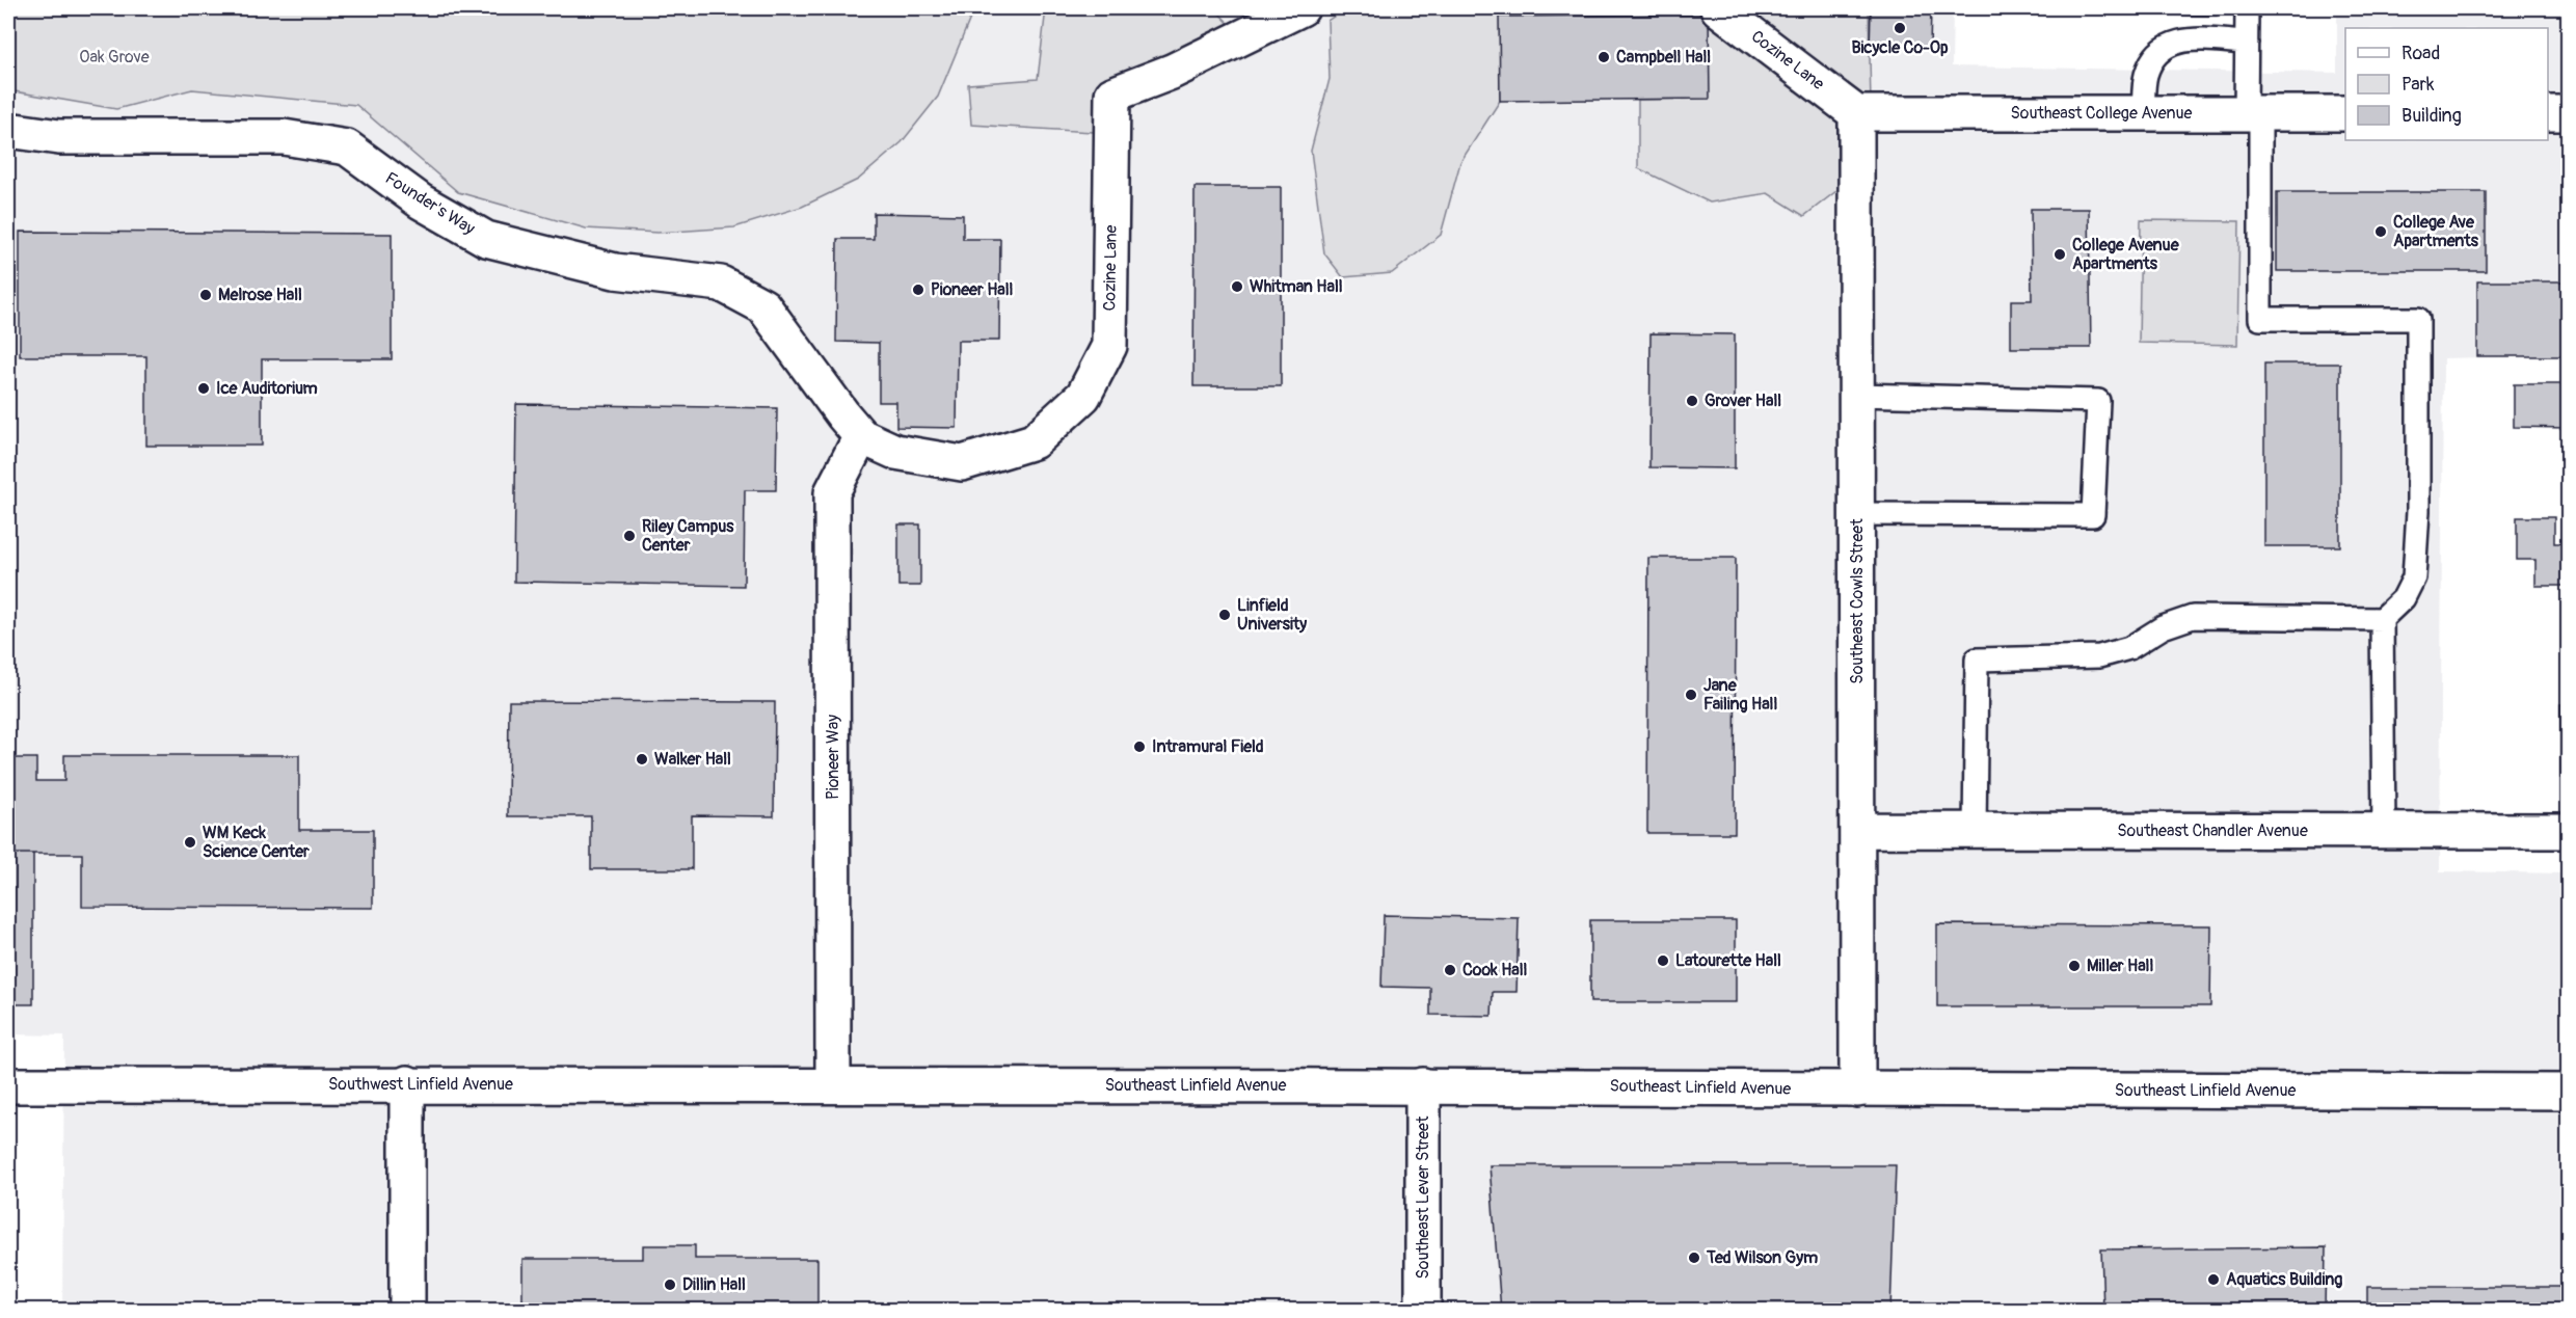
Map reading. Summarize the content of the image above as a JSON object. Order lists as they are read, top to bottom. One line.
{"streets":{"street":["Cozine Lane","Southeast College Avenue","Founder's Way","Southeast Cowls Street","Pioneer Way","Southeast Chandler Avenue","Southwest Linfield Avenue","Southeast Linfield Avenue","Southeast Lever Street"]},"crossings":[["Cozine Lane","Southeast College Avenue"],["Cozine Lane","Founder's Way"],["Cozine Lane","Southeast Cowls Street"],["Cozine Lane","Pioneer Way"],["Southeast College Avenue","Southeast Cowls Street"],["Founder's Way","Pioneer Way"],["Southeast Cowls Street","Southeast Chandler Avenue"],["Southeast Cowls Street","Southeast Linfield Avenue"],["Pioneer Way","Southwest Linfield Avenue"],["Pioneer Way","Southeast Linfield Avenue"],["Southwest Linfield Avenue","Southeast Linfield Avenue"],["Southeast Linfield Avenue","Southeast Lever Street"]],"parks":["Oak Grove"],"places":["Bicycle Co-Op","Campbell Hall","College Ave Apartments","College Avenue Apartments","Whitman Hall","Pioneer Hall","Melrose Hall","Ice Auditorium","Grover Hall","Riley Campus Center","Linfield University","Jane Failing Hall","Intramural Field","Walker Hall","WM Keck Science Center","Latourette Hall","Miller Hall","Cook Hall","Ted Wilson Gym","Aquatics Building","Dillin Hall"],"legend":["Road","Park","Building"]}
